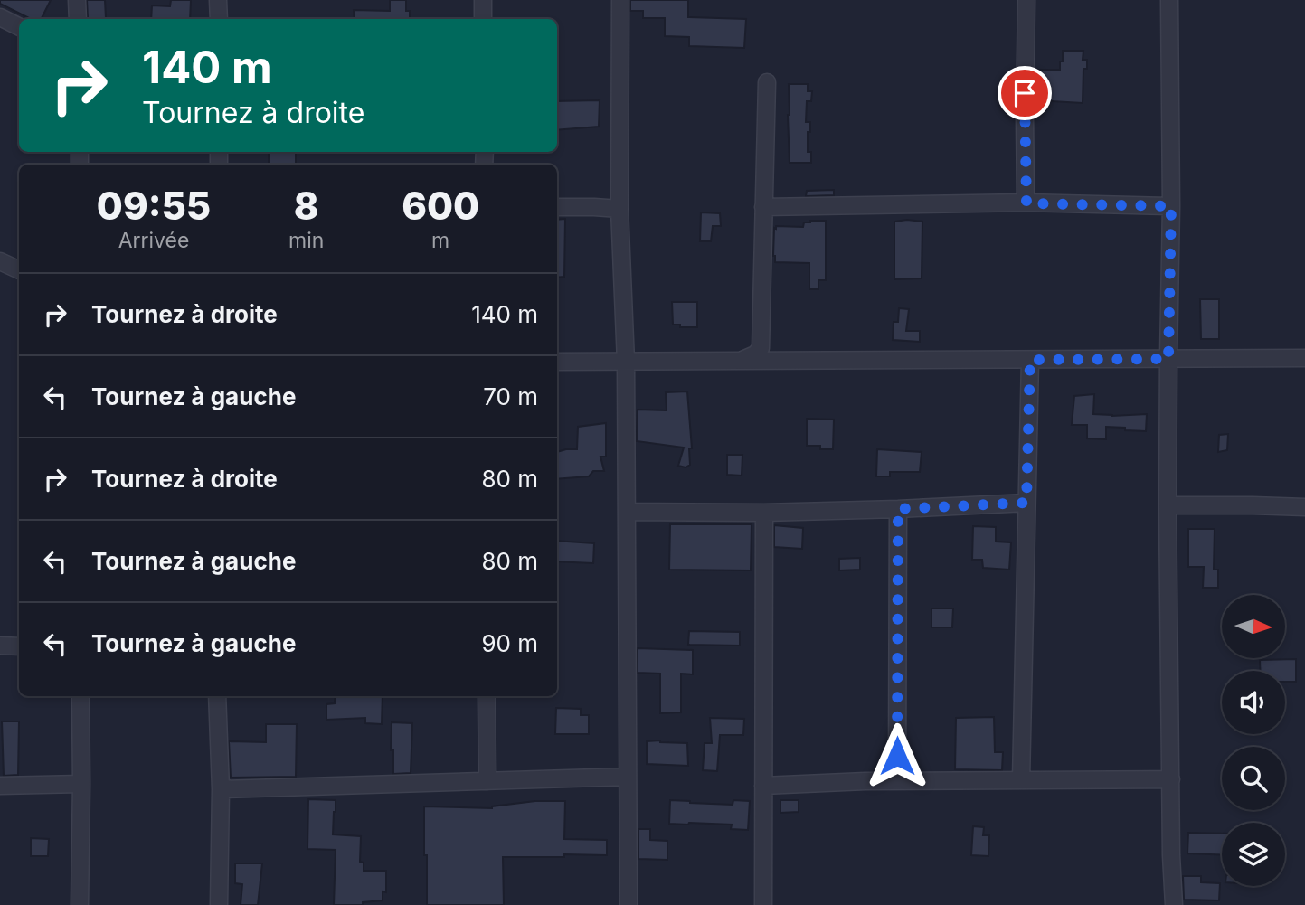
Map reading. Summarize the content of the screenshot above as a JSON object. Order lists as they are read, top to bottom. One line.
{"north":"right","page":{"turn":["140 m","Tournez à droite"],"eta":["09:55","Arrivée","8","min","600","m"],"list":[{"name":"Tournez à droite","value":"140 m"},{"name":"Tournez à gauche","value":"70 m"},{"name":"Tournez à droite","value":"80 m"},{"name":"Tournez à gauche","value":"80 m"},{"name":"Tournez à gauche","value":"90 m"}]}}
